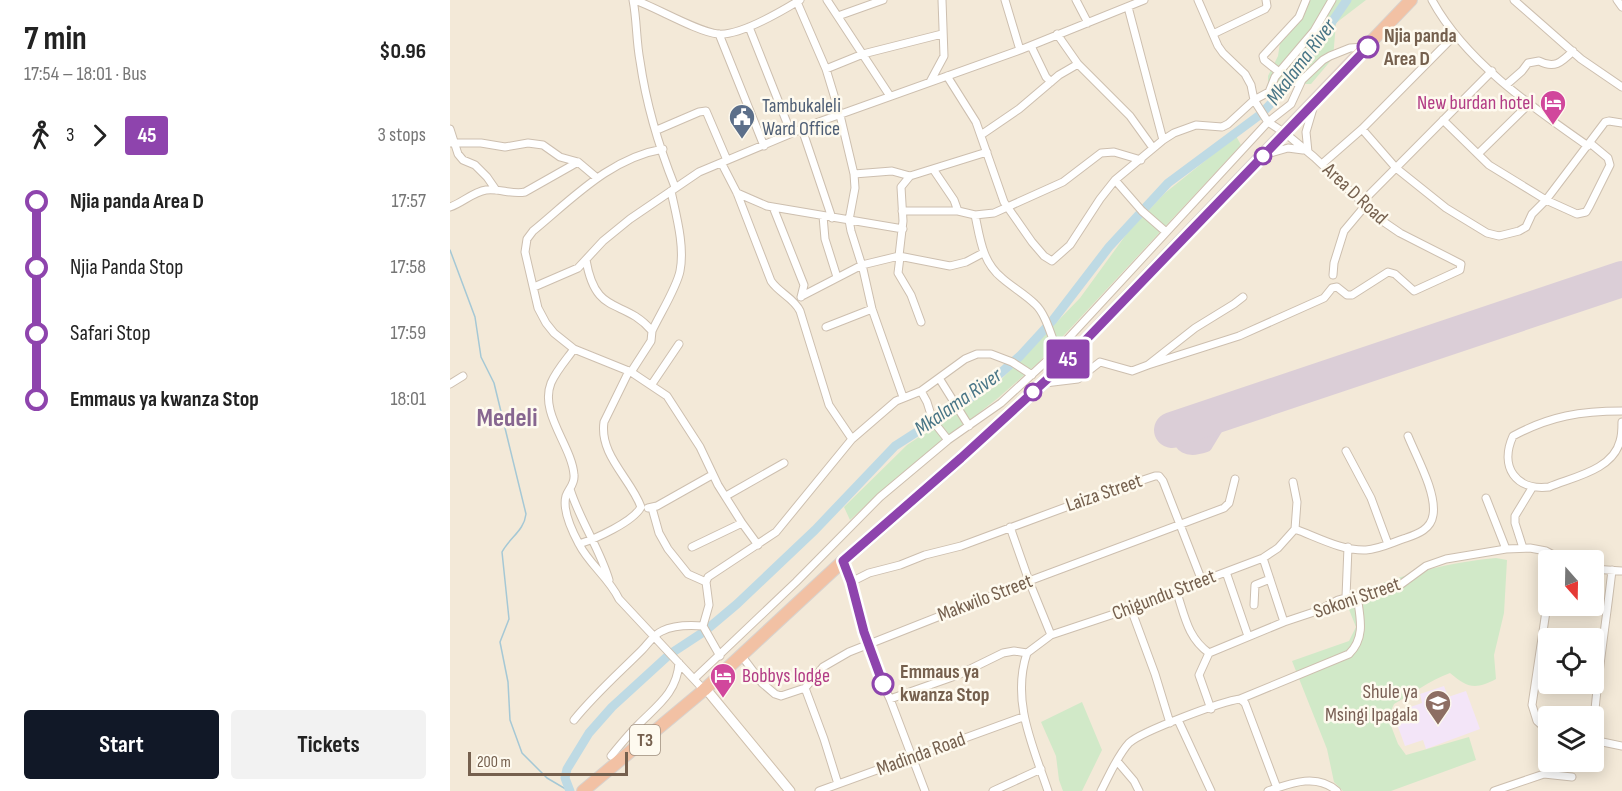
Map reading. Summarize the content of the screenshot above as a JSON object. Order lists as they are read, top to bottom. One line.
{"streets":{"highway":["T3"],"street":["Area D Road","Laiza Street","Chigundu Street","Makwilo Street","Sokoni Street","Madinda Road"]},"crossings":[["Area D Road","T3"],["Laiza Street","Chigundu Street"],["Laiza Street","Makwilo Street"]],"districts":["Medeli"],"water":["Mkalama River"],"places":{"other":["Njia panda Area D","Emmaus ya kwanza Stop"],"hotel":["New burdan hotel","Bobbys lodge"],"public building":["Tambukaleli Ward Office"],"school or university":["Shule ya Msingi Ipagala"]},"lines":["bus line 45"],"scale_bar":"200 m","north":"bottom","page":{"heading":["7 min","17:54 – 18:01 · Bus","$0.96"],"on_map":"45","legs":["3","45","3 stops"],"list":[{"name":"Njia panda Area D","value":"17:57"},{"name":"Njia Panda Stop","value":"17:58"},{"name":"Safari Stop","value":"17:59"},{"name":"Emmaus ya kwanza Stop","value":"18:01"}],"buttons":["Start","Tickets"],"scale":"200 m"}}
